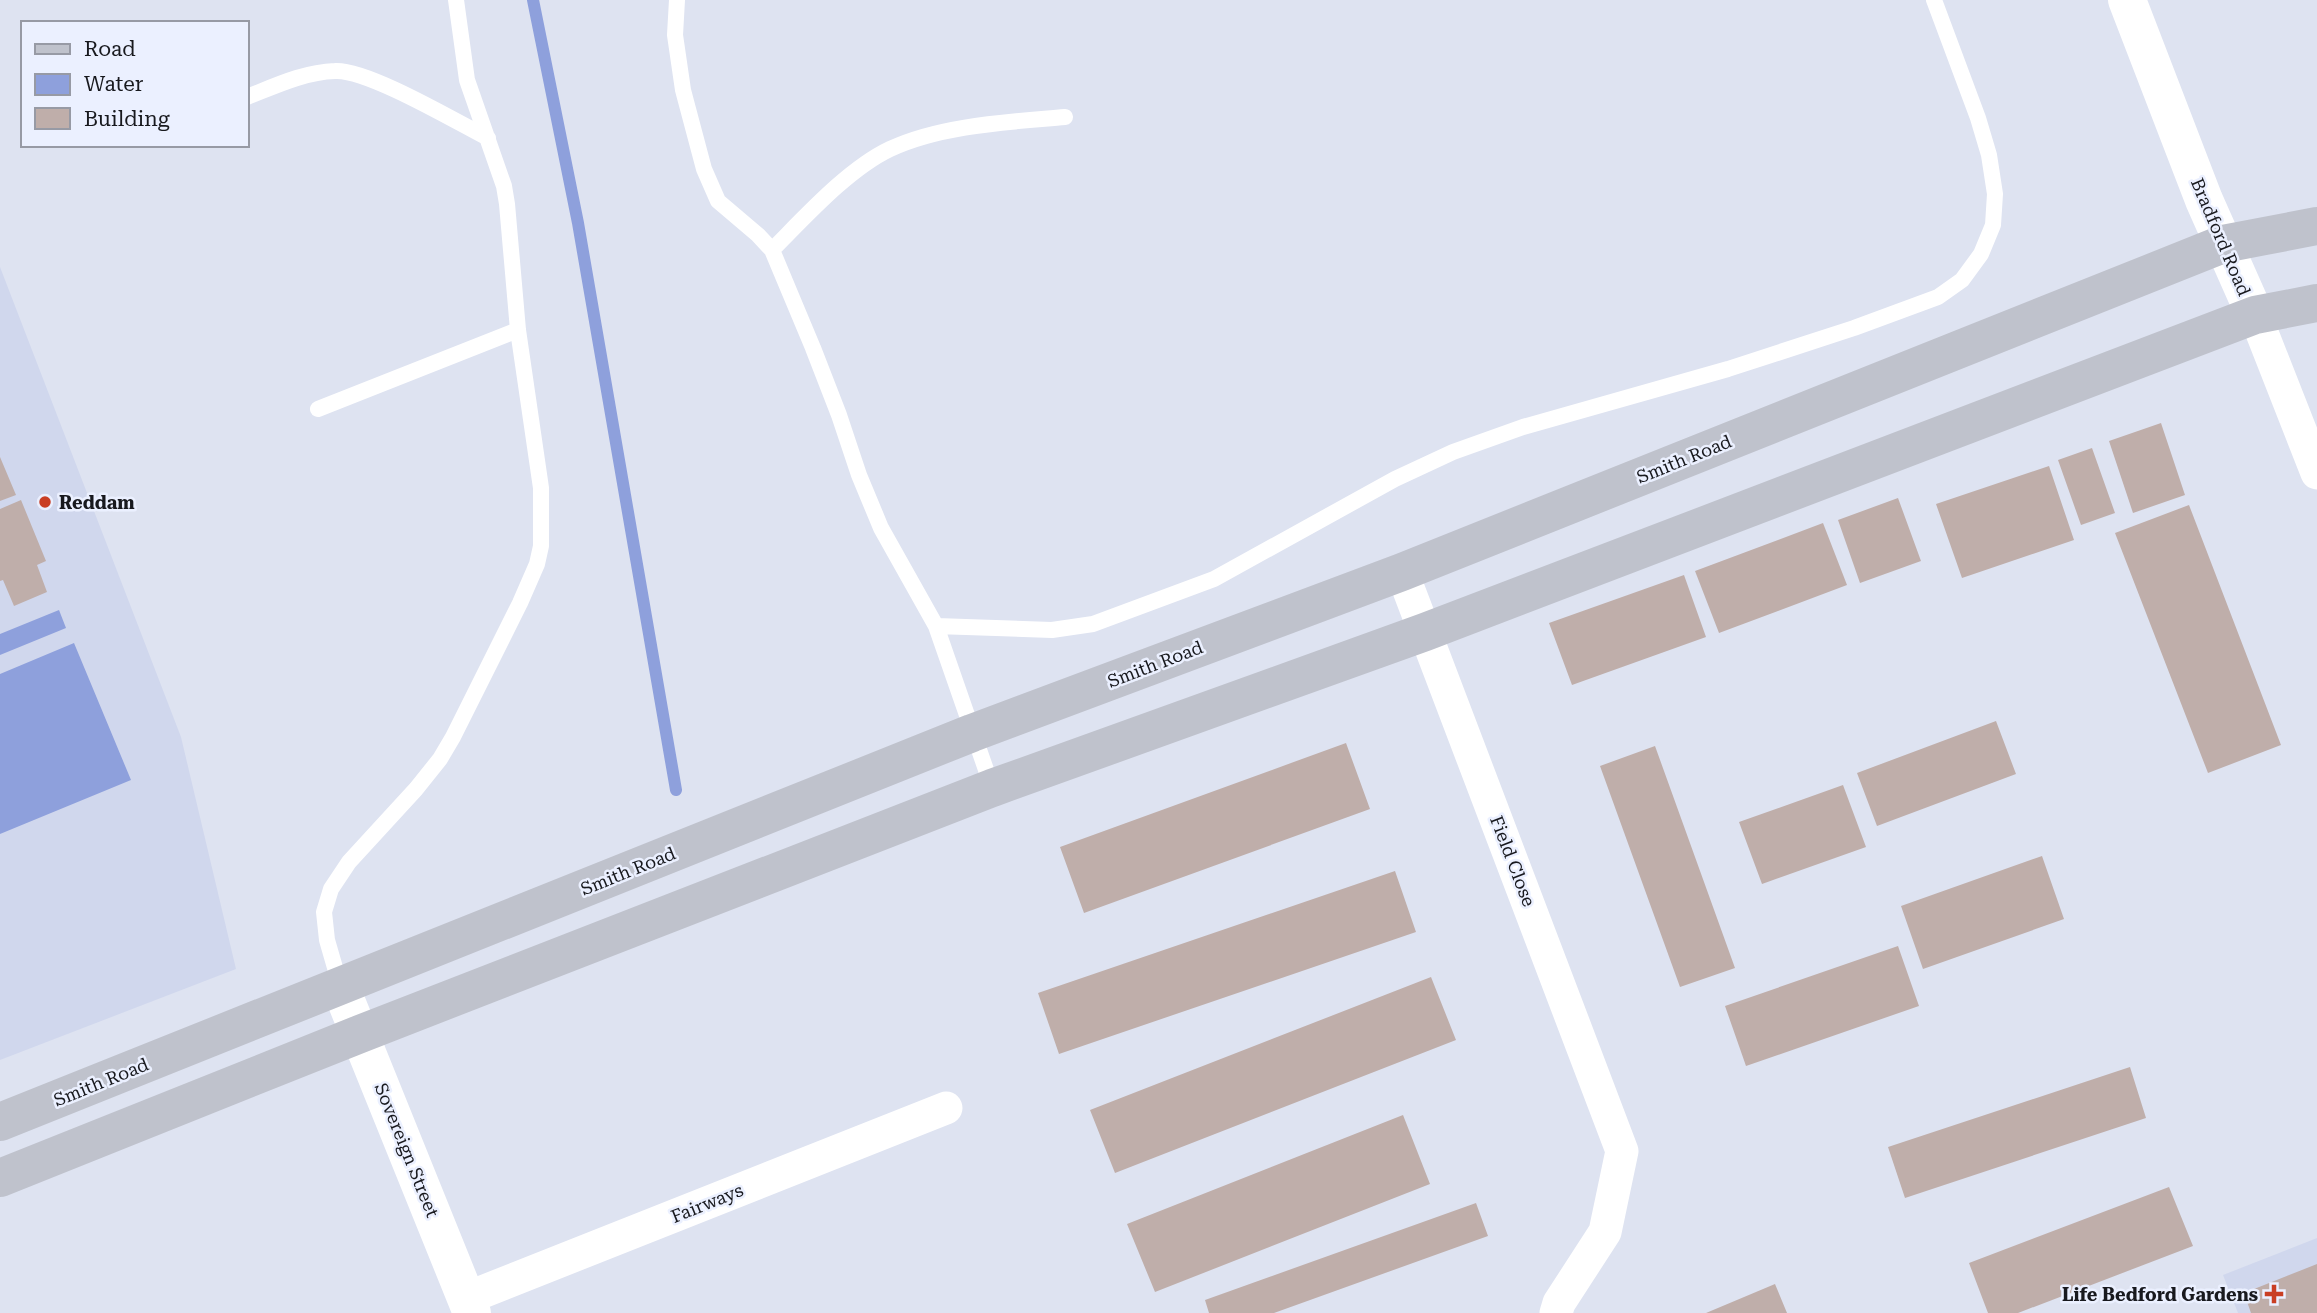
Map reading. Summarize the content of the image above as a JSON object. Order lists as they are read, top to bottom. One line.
{"streets":{"main road":["Smith Road"],"street":["Bradford Road","Field Close","Sovereign Street","Fairways"]},"crossings":[["Bradford Road","Smith Road"],["Smith Road","Field Close"],["Smith Road","Sovereign Street"],["Sovereign Street","Fairways"]],"places":{"other":["Reddam"],"health":["Life Bedford Gardens"]},"legend":["Road","Water","Building"]}
